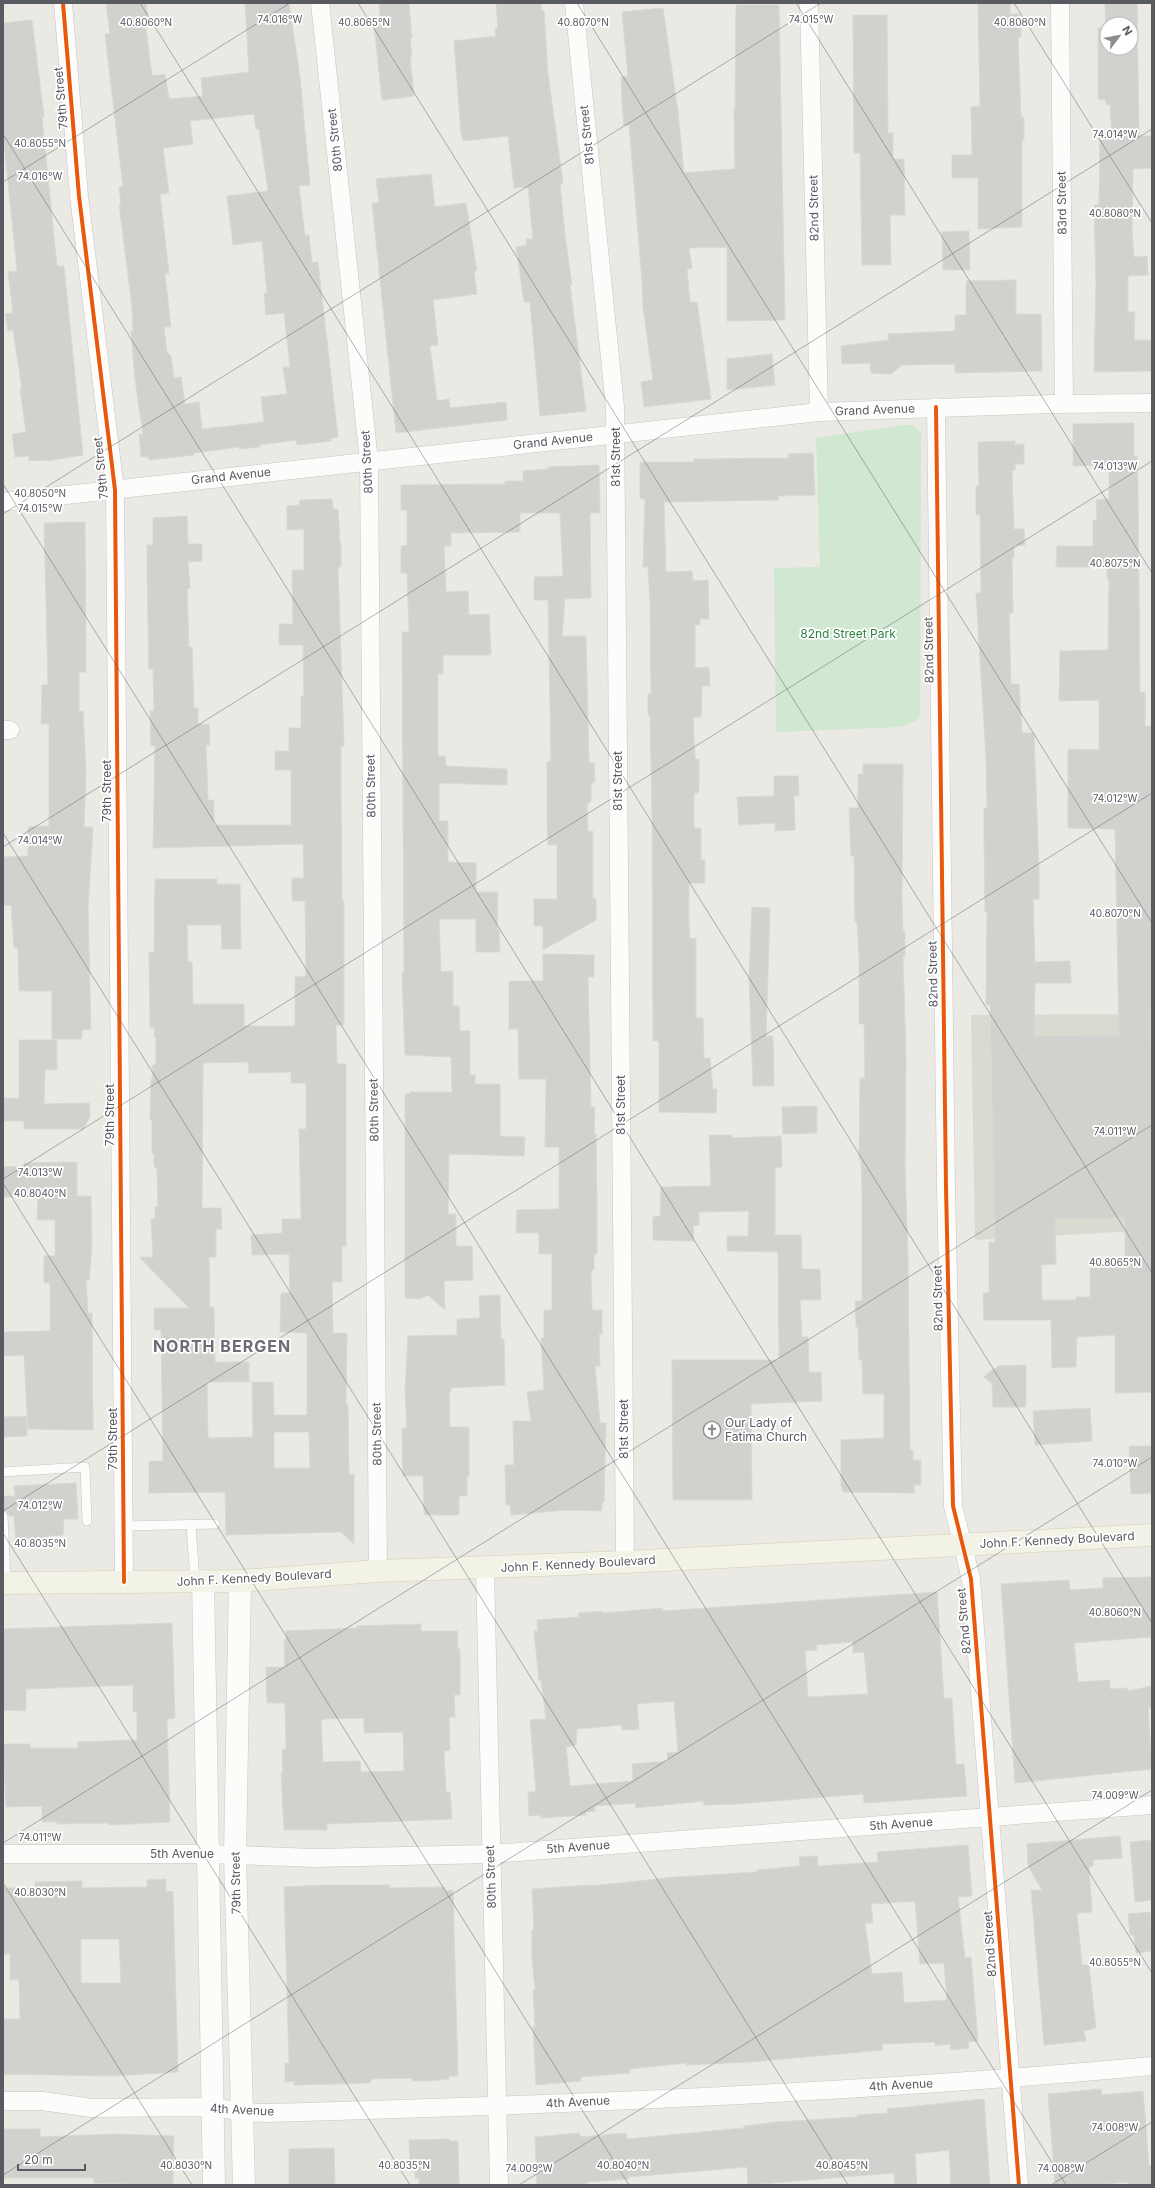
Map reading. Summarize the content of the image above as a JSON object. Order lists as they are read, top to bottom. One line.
{"streets":{"main road":["John F. Kennedy Boulevard"],"street":["79th Street","81st Street","80th Street","83rd Street","82nd Street","Grand Avenue","5th Avenue","4th Avenue"]},"crossings":[["79th Street","Grand Avenue"],["79th Street","John F. Kennedy Boulevard"],["79th Street","5th Avenue"],["79th Street","4th Avenue"],["81st Street","Grand Avenue"],["81st Street","John F. Kennedy Boulevard"],["80th Street","Grand Avenue"],["80th Street","John F. Kennedy Boulevard"],["80th Street","5th Avenue"],["80th Street","4th Avenue"],["83rd Street","Grand Avenue"],["82nd Street","Grand Avenue"],["82nd Street","John F. Kennedy Boulevard"],["82nd Street","5th Avenue"],["82nd Street","4th Avenue"]],"districts":["NORTH BERGEN"],"parks":["82nd Street Park"],"places":{"church":["Our Lady of Fatima Church"]},"scale_bar":"20 m","north":"top right","coordinates":["74.016°W","74.015°W","40.8060°N","40.8065°N","40.8070°N","40.8080°N","74.014°W","40.8055°N","74.013°W","40.8050°N","40.8075°N","74.012°W","74.011°W","40.8040°N","74.010°W","40.8035°N","74.009°W","40.8030°N","74.008°W","40.8045°N"]}
